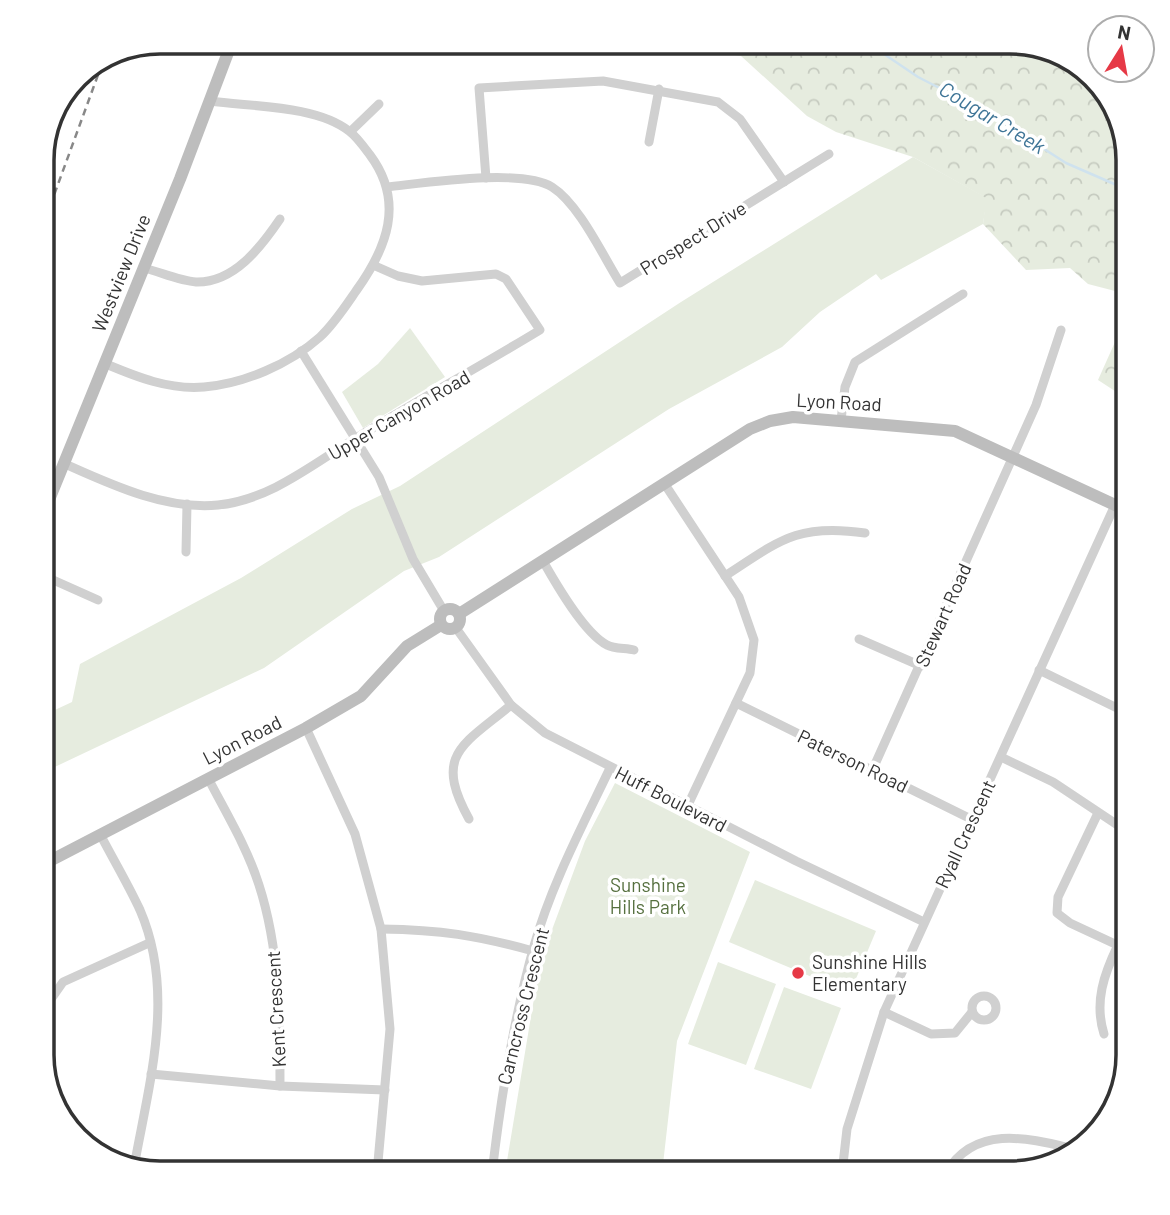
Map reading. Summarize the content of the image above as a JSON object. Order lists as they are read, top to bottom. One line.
{"streets":{"street":["Prospect Drive","Westview Drive","Lyon Road","Upper Canyon Road","Stewart Road","Paterson Road","Huff Boulevard","Ryall Crescent","Carncross Crescent","Kent Crescent"]},"crossings":[["Westview Drive","Upper Canyon Road"],["Lyon Road","Stewart Road"],["Lyon Road","Huff Boulevard"],["Lyon Road","Ryall Crescent"],["Lyon Road","Kent Crescent"],["Stewart Road","Paterson Road"],["Paterson Road","Ryall Crescent"],["Huff Boulevard","Ryall Crescent"],["Huff Boulevard","Carncross Crescent"]],"water":["Cougar Creek"],"parks":["Sunshine Hills Park"],"places":["Sunshine Hills Elementary"],"north":"top"}
